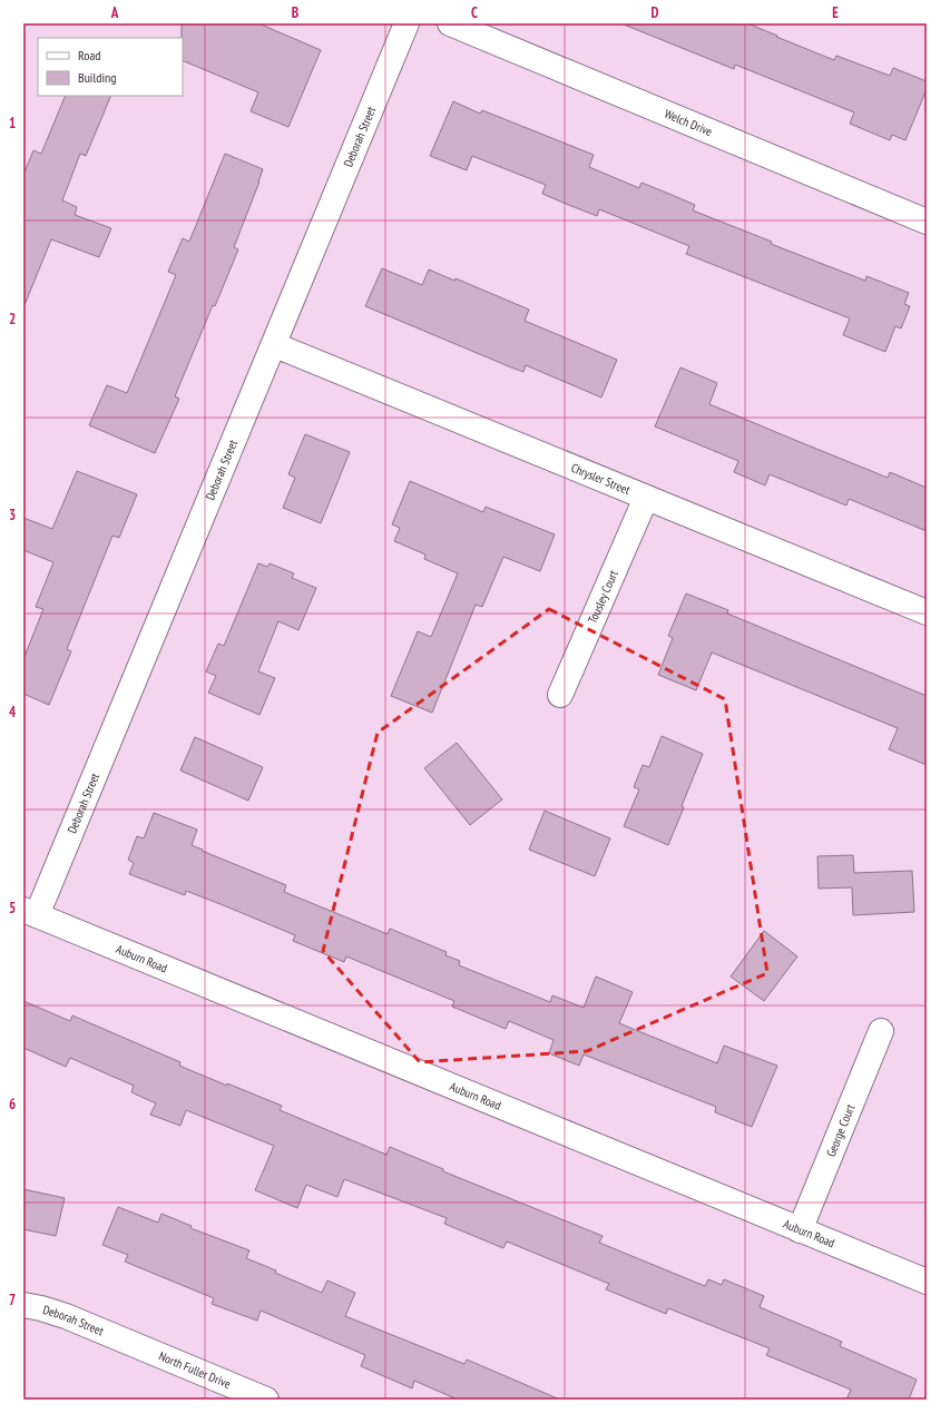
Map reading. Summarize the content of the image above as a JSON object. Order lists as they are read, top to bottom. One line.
{"streets":{"street":["Welch Drive","Deborah Street","Chrysler Street","Tousley Court","Auburn Road","George Court","North Fuller Drive"]},"crossings":[["Deborah Street","Chrysler Street"],["Deborah Street","Auburn Road"],["Deborah Street","North Fuller Drive"],["Chrysler Street","Tousley Court"],["Auburn Road","George Court"]],"legend":["Road","Building"],"grid":{"columns":["A","B","C","D","E"],"rows":["1","2","3","4","5","6","7"]}}
